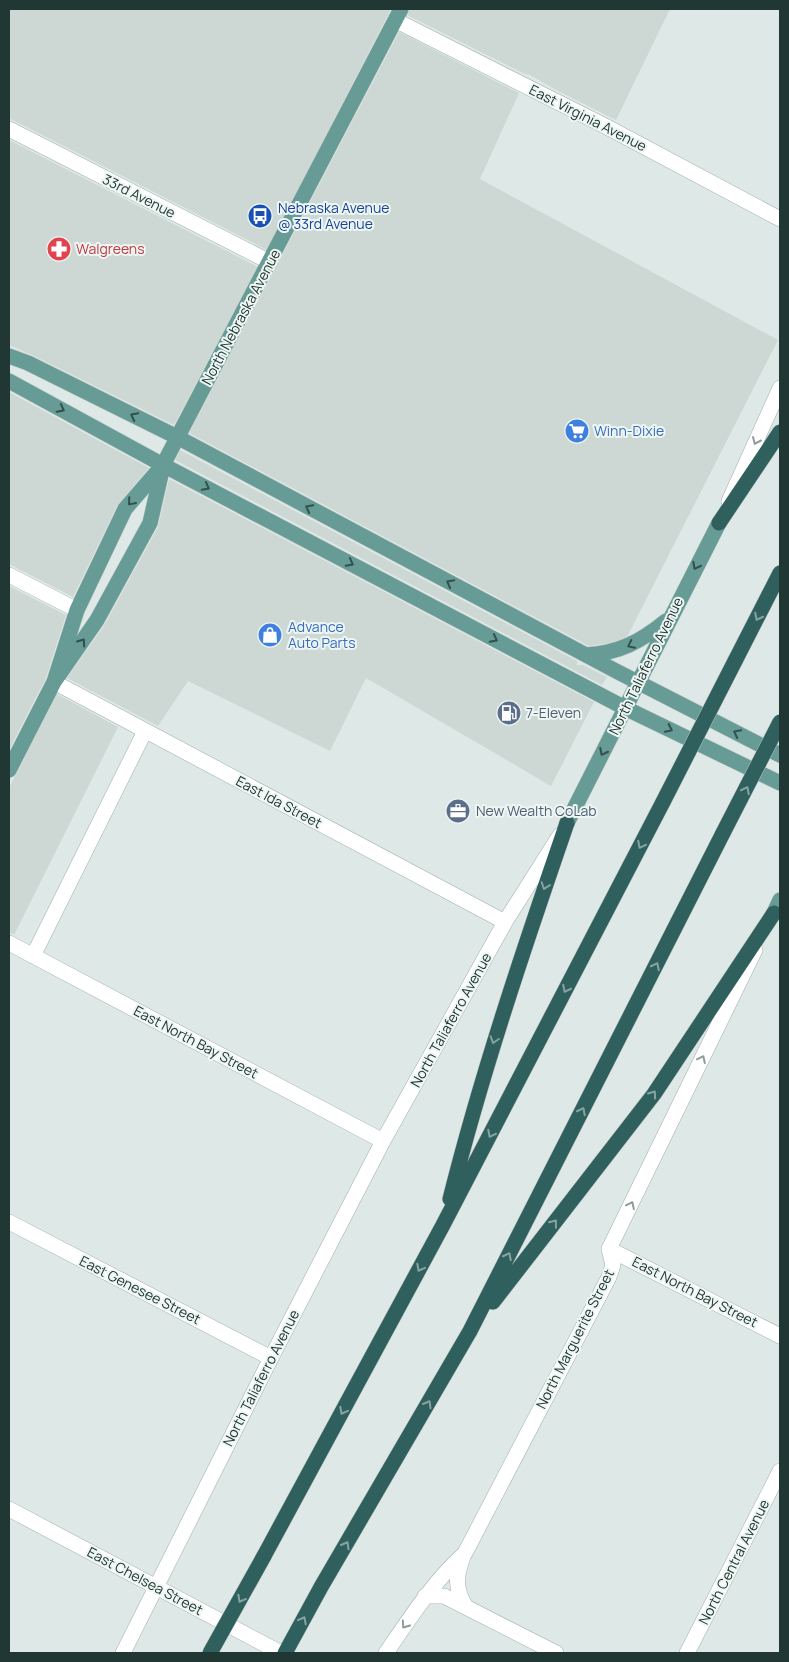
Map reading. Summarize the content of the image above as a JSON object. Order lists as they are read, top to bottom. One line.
{"streets":{"main road":["North Nebraska Avenue","North Taliaferro Avenue"],"street":["East Virginia Avenue","33rd Avenue","East Ida Street","East North Bay Street","East Genesee Street","North Marguerite Street","North Central Avenue","East Chelsea Street"]},"crossings":[["East Virginia Avenue","North Nebraska Avenue"],["33rd Avenue","North Nebraska Avenue"],["North Nebraska Avenue","East Ida Street"],["North Taliaferro Avenue","East Ida Street"],["North Taliaferro Avenue","East North Bay Street"],["North Taliaferro Avenue","East Genesee Street"],["North Taliaferro Avenue","East Chelsea Street"],["East North Bay Street","North Marguerite Street"]],"places":{"bus stop":["Nebraska Avenue @ 33rd Avenue"],"pharmacy":["Walgreens"],"supermarket":["Winn-Dixie"],"shop":["Advance Auto Parts"],"fuel station":["7-Eleven"],"office":["New Wealth CoLab"]}}
